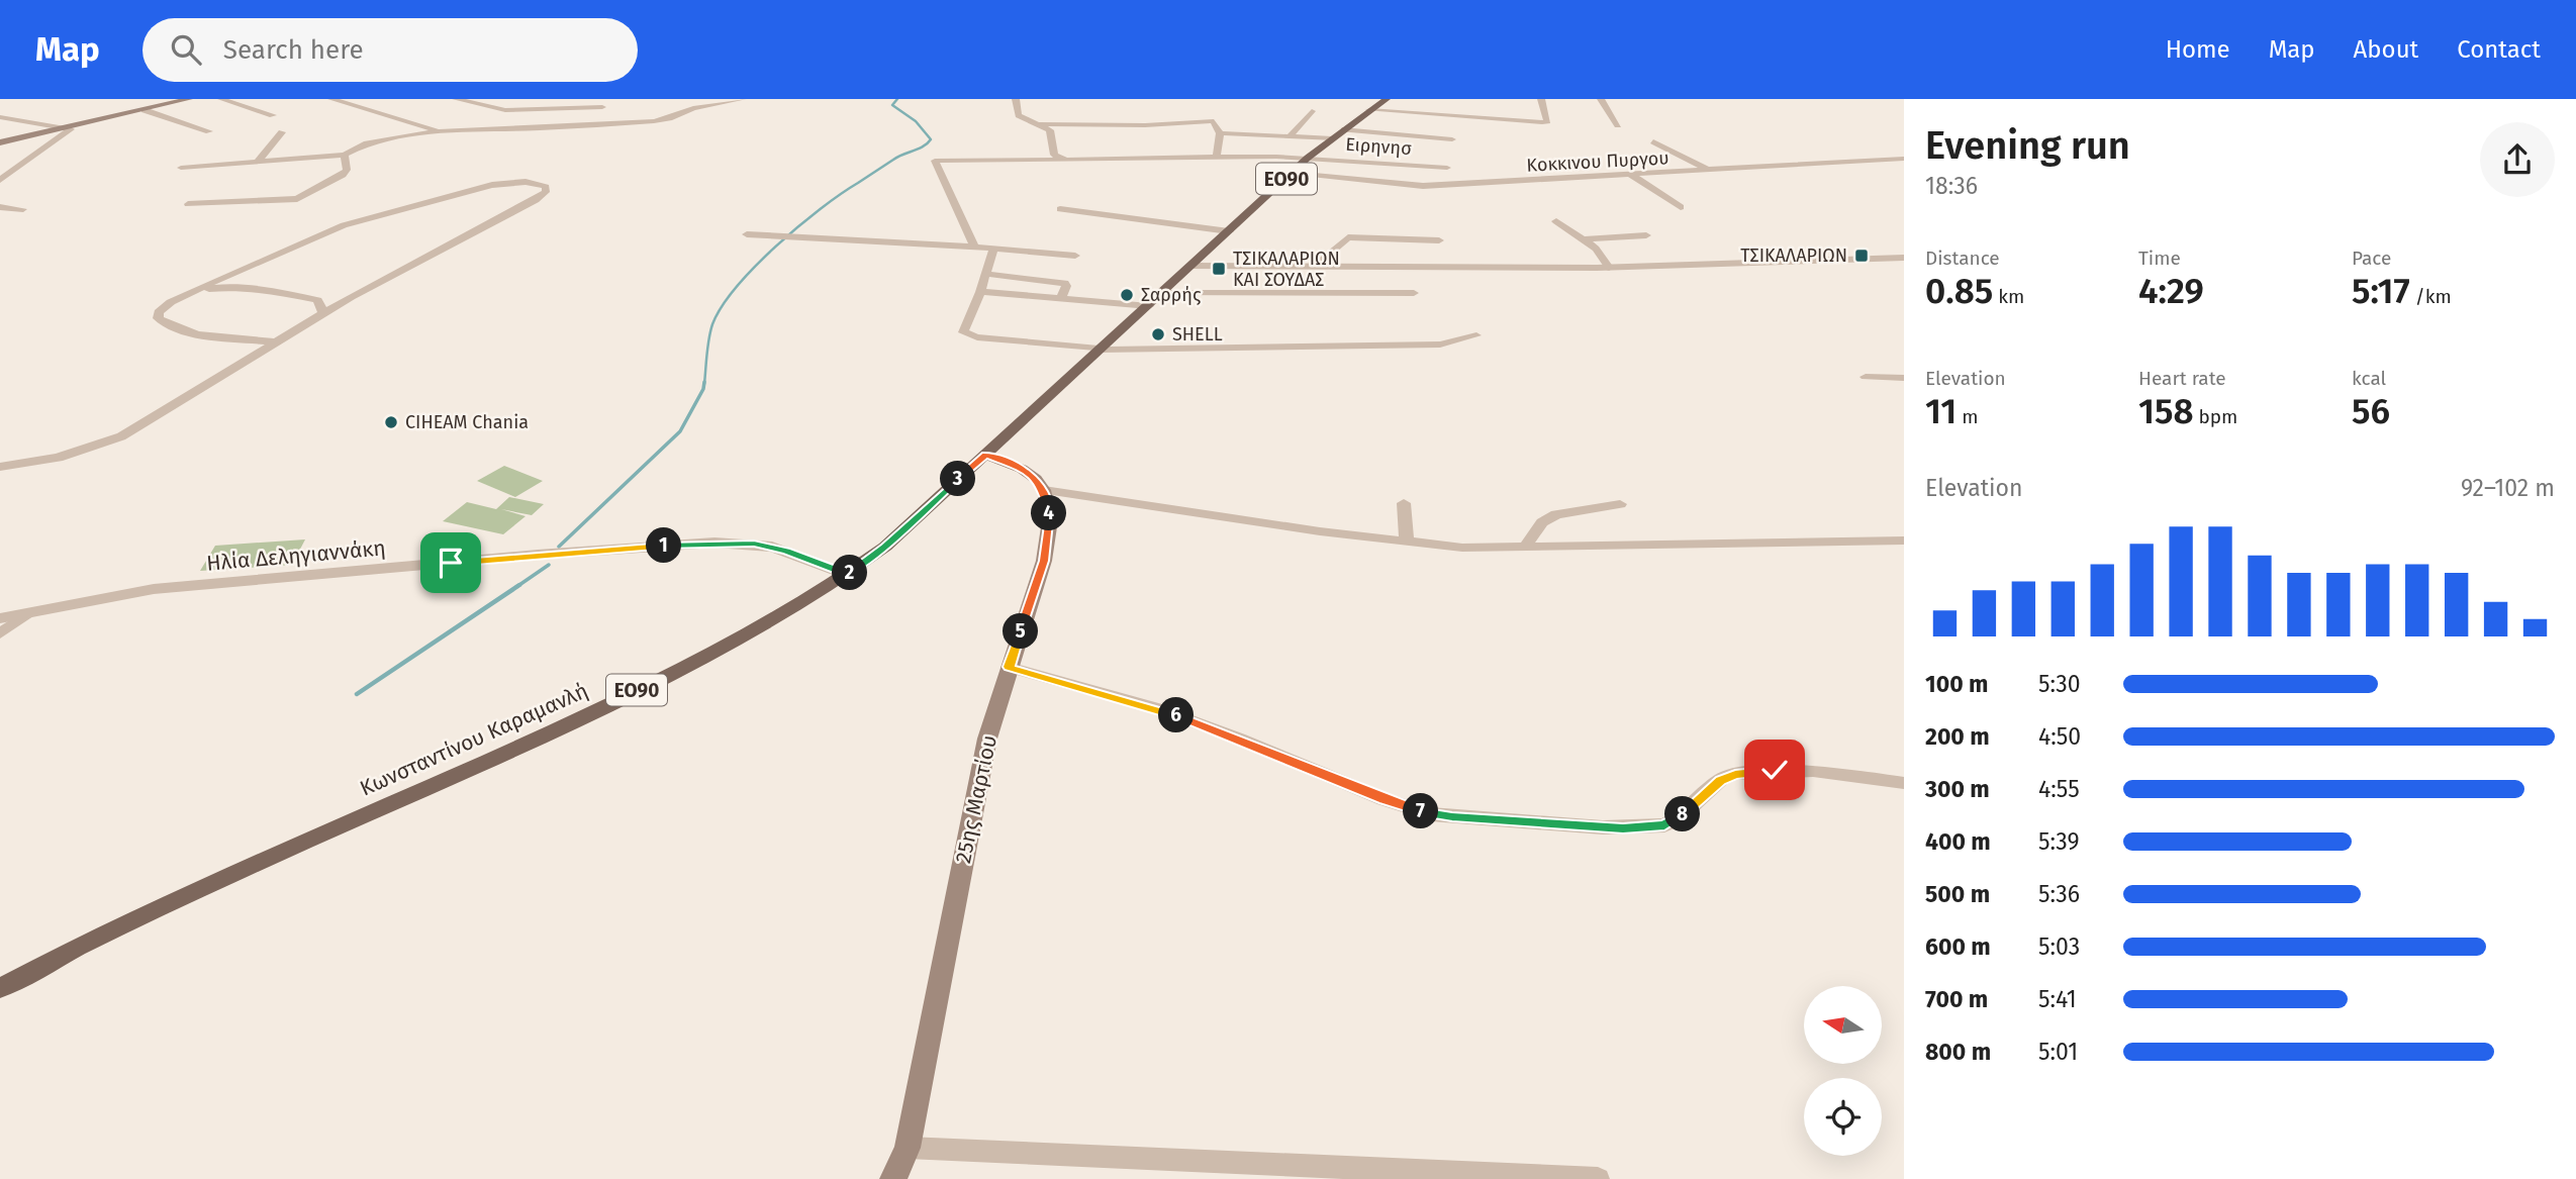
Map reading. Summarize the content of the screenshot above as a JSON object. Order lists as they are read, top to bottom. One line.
{"streets":{"main road":["ΕΟ90","Κωνσταντίνου Καραμανλή","25ης Μαρτίου"],"street":["Ειρηνησ","Κοκκινου Πυργου","Ηλία Δεληγιαννάκη"]},"crossings":[["Ειρηνησ","Κωνσταντίνου Καραμανλή"],["Κοκκινου Πυργου","Κωνσταντίνου Καραμανλή"],["Ηλία Δεληγιαννάκη","Κωνσταντίνου Καραμανλή"]],"places":{"transit":["ΤΣΙΚΑΛΑΡΙΩΝ","ΤΣΙΚΑΛΑΡΙΩΝ ΚΑΙ ΣΟΥΔΑΣ"],"other":["Σαρρής","SHELL","CIHEAM Chania"]},"north":"left","page":{"header":"Map","search":"Search here","nav":["Home","Map","About","Contact"],"heading":["Evening run","18:36"],"stats":[["Distance","0.85 km"],["Time","4:29"],["Pace","5:17 /km"],["Elevation","11 m"],["Heart rate","158 bpm"],["kcal","56"]],"chart":["Elevation","92–102 m"],"pins":["3","4","1","2","5","6","7","8"],"list":[{"name":"100 m","note":"5:30"},{"name":"200 m","note":"4:50"},{"name":"300 m","note":"4:55"},{"name":"400 m","note":"5:39"},{"name":"500 m","note":"5:36"},{"name":"600 m","note":"5:03"},{"name":"700 m","note":"5:41"},{"name":"800 m","note":"5:01"}]}}
